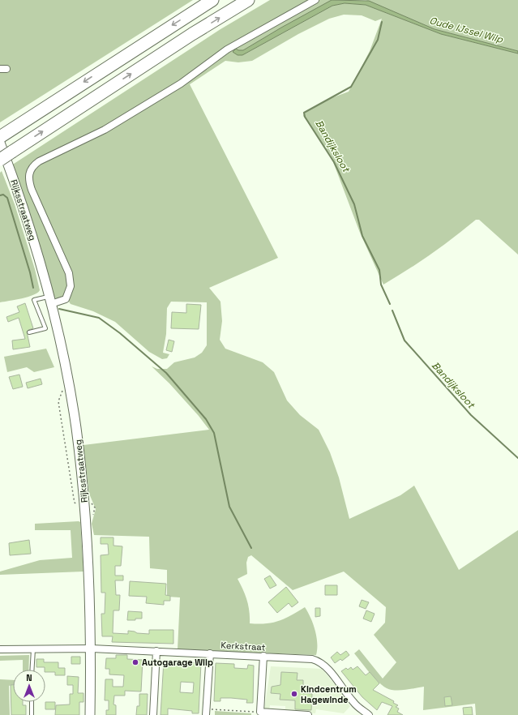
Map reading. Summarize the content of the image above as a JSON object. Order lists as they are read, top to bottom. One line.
{"streets":{"main road":["Rijksstraatweg"],"street":["Kerkstraat"]},"crossings":[["Rijksstraatweg","Kerkstraat"]],"water":["Oude IJssel Wilp","Bandijksloot"],"places":["Autogarage Wilp","Kindcentrum Hagewinde"],"north":"top"}
